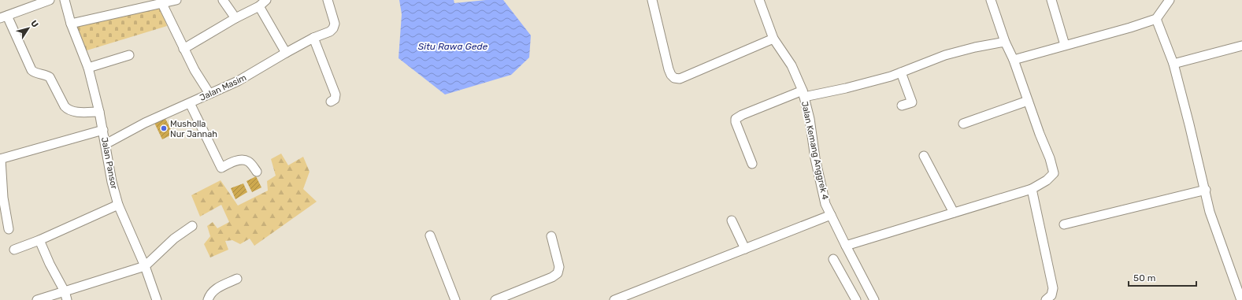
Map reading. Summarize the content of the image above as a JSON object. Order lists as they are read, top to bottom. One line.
{"streets":{"street":["Jalan Masim","Jalan Kemang Anggrek 4","Jalan Pansor"]},"crossings":[["Jalan Masim","Jalan Pansor"]],"water":["Situ Rawa Gede"],"places":["Musholla Nur Jannah"],"scale_bar":"50 m","north":"top right"}
